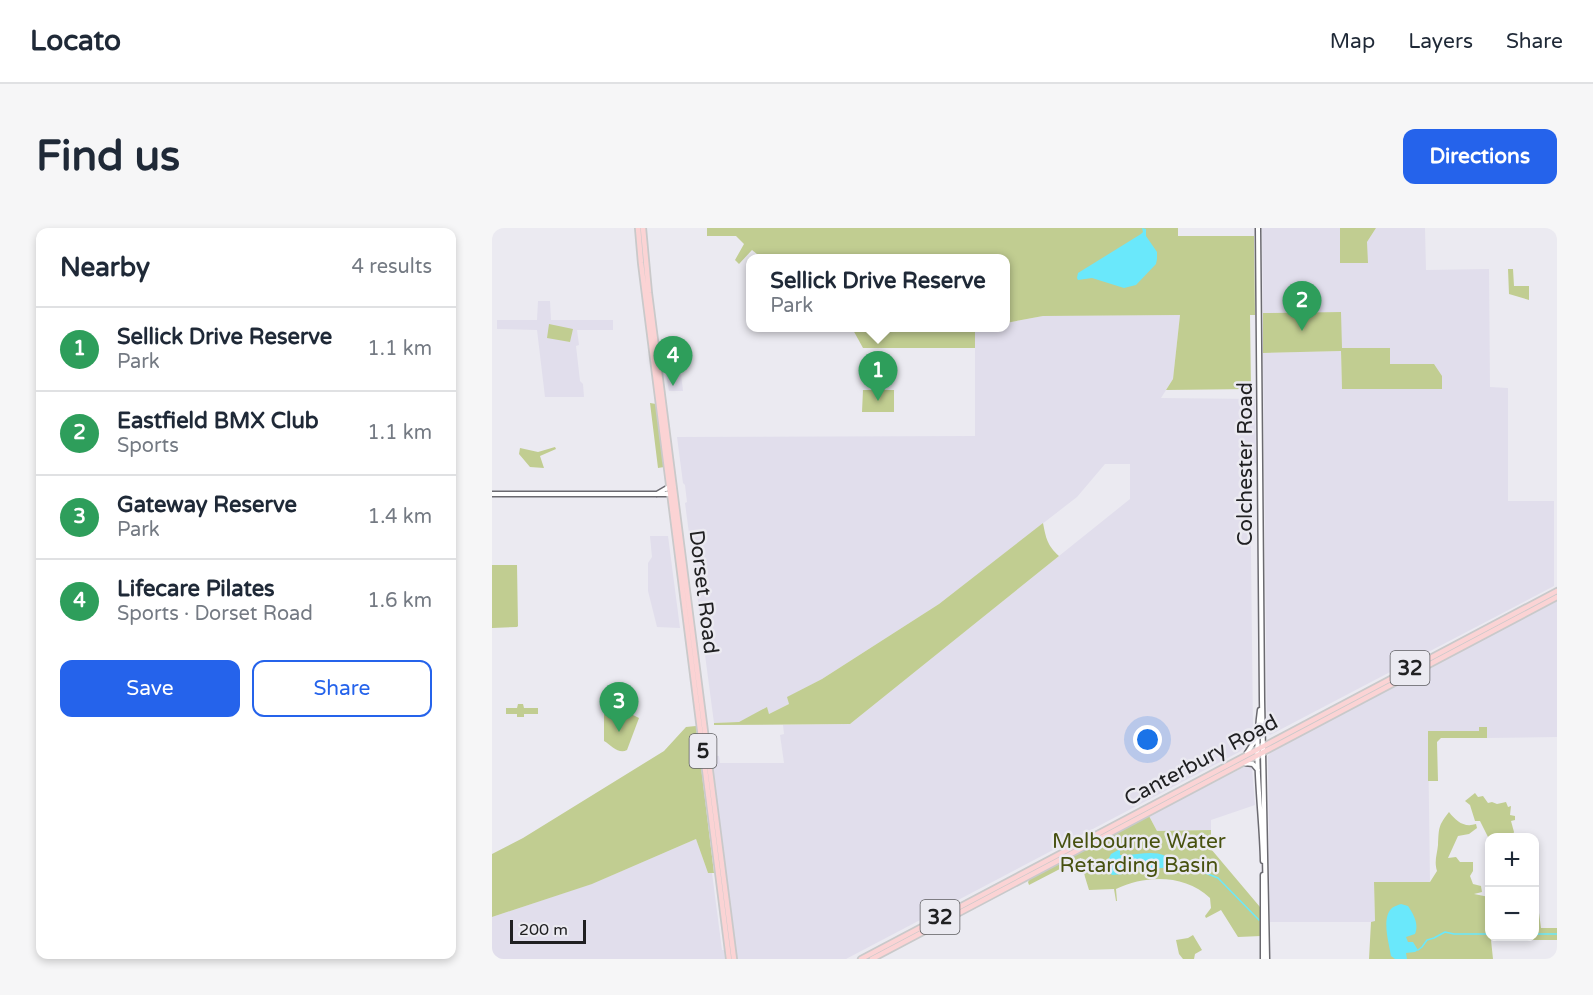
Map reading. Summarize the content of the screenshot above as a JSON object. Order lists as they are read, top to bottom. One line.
{"streets":{"main road":["Colchester Road","Dorset Road","32","5","Canterbury Road"]},"crossings":[["Colchester Road","Canterbury Road"]],"parks":["Melbourne Water Retarding Basin"],"scale_bar":"200 m","page":{"header":"Locato","nav":["Map","Layers","Share"],"buttons":["Directions",["Save","Share"]],"title":"Find us","heading":["Nearby","4 results"],"popup":["Sellick Drive Reserve","Park"],"pins":["2","4","1","3"],"list":[{"mark":"1","name":"Sellick Drive Reserve","note":"Park","value":"1.1 km"},{"mark":"2","name":"Eastfield BMX Club","note":"Sports","value":"1.1 km"},{"mark":"3","name":"Gateway Reserve","note":"Park","value":"1.4 km"},{"mark":"4","name":"Lifecare Pilates","note":"Sports · Dorset Road","value":"1.6 km"}],"map_buttons":["+","−"],"scale":"200 m"}}
